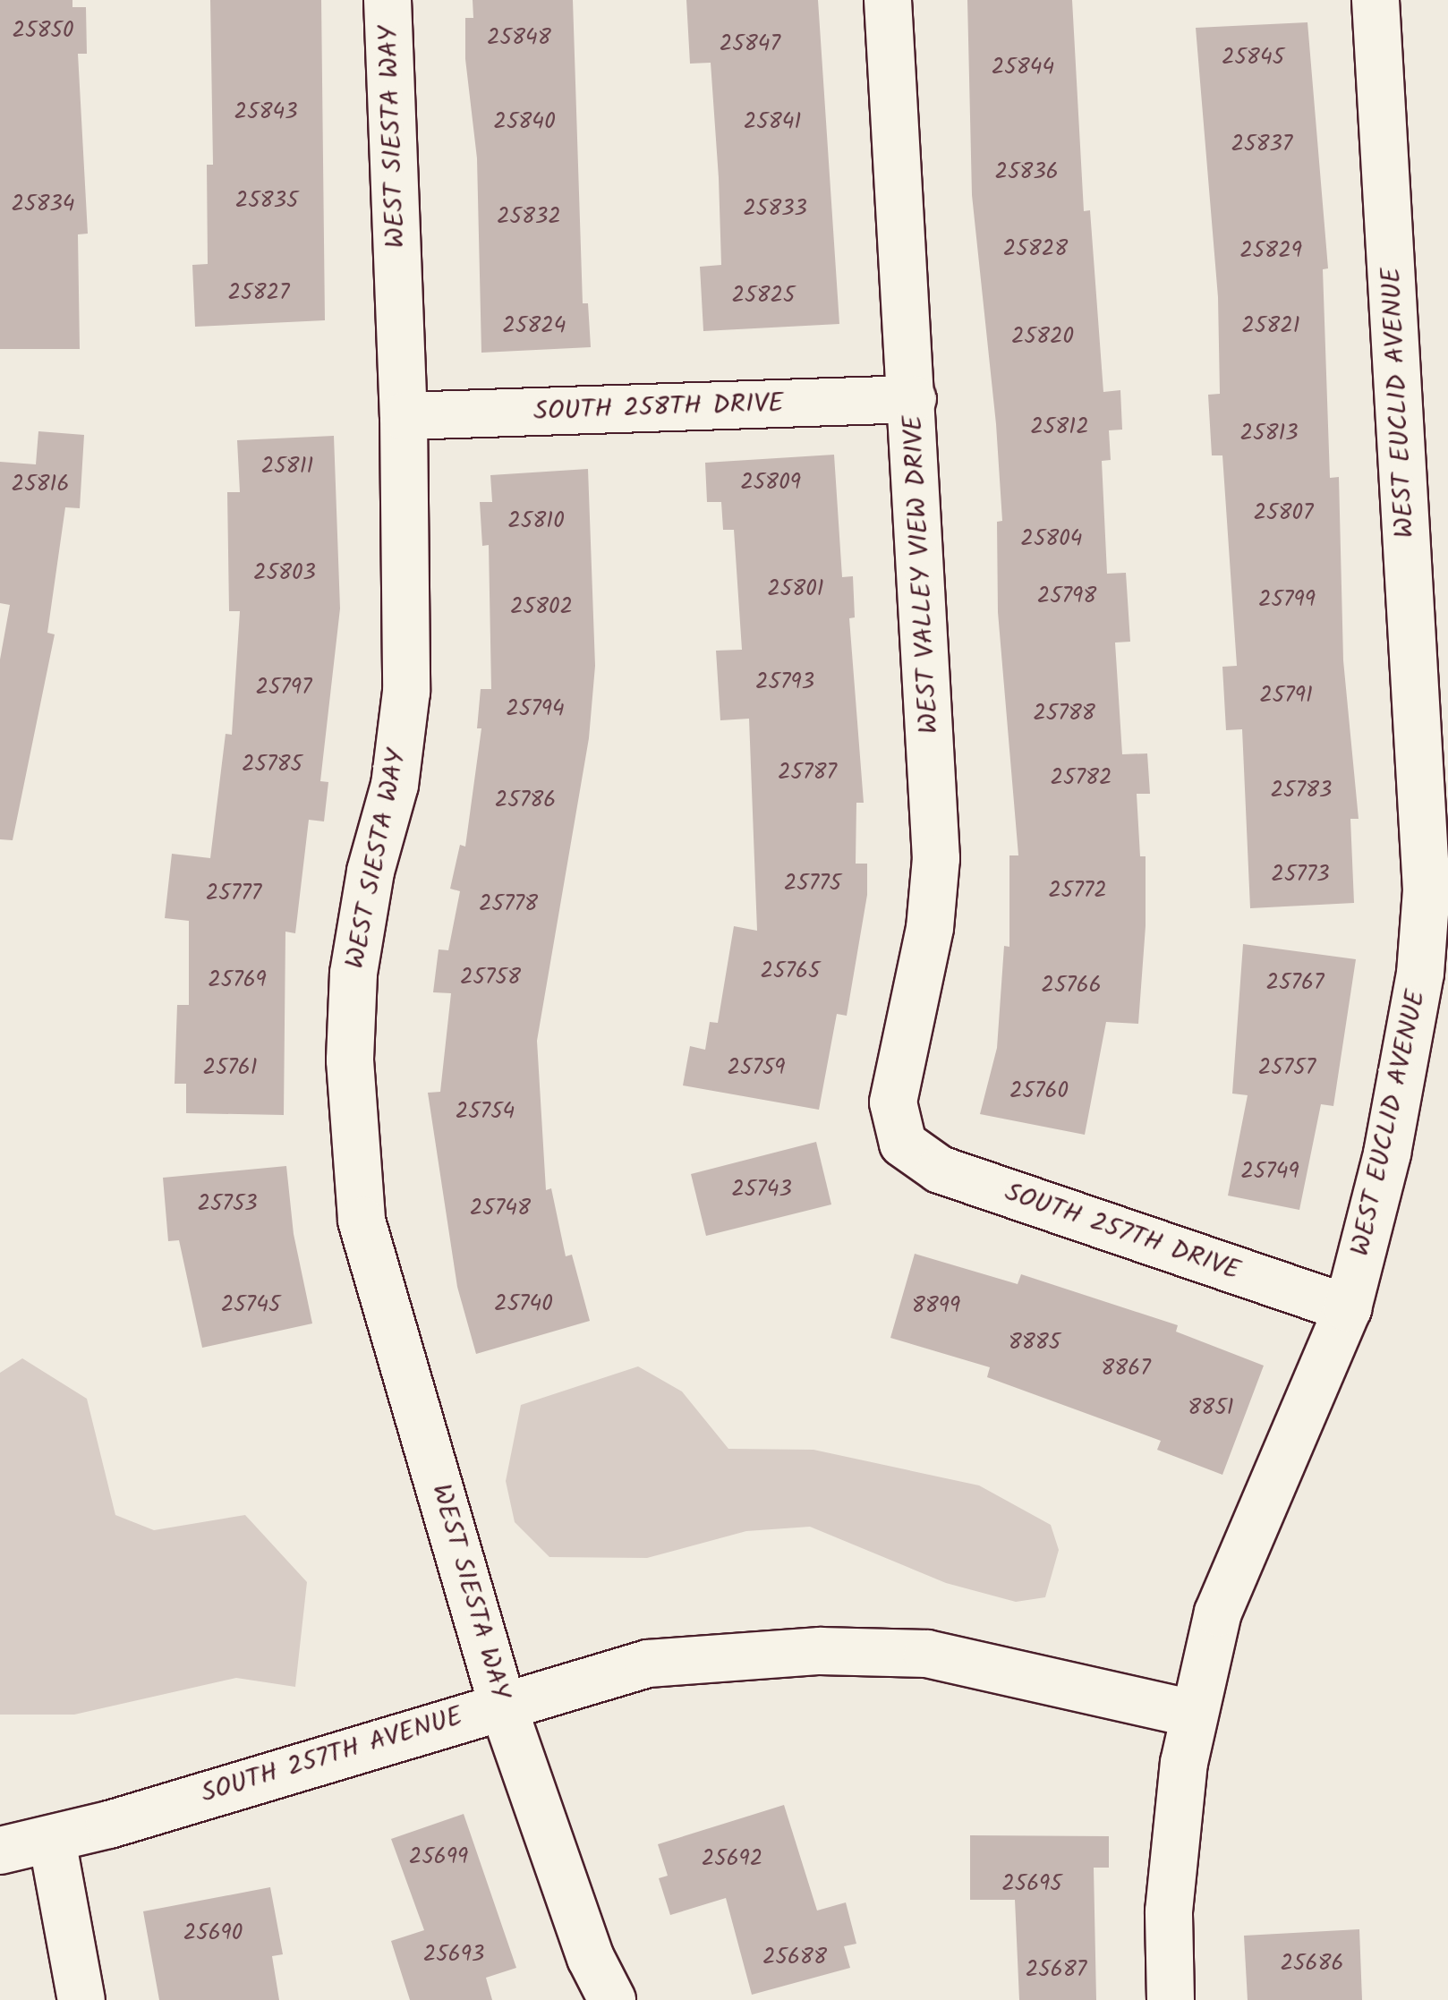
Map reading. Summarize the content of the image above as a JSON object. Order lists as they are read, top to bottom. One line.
{"streets":{"street":["WEST SIESTA WAY","WEST EUCLID AVENUE","SOUTH 258TH DRIVE","WEST VALLEY VIEW DRIVE","SOUTH 257TH DRIVE","SOUTH 257TH AVENUE"]},"crossings":[["WEST SIESTA WAY","SOUTH 258TH DRIVE"],["WEST SIESTA WAY","SOUTH 257TH AVENUE"],["WEST EUCLID AVENUE","SOUTH 257TH DRIVE"],["WEST EUCLID AVENUE","SOUTH 257TH AVENUE"],["SOUTH 258TH DRIVE","WEST VALLEY VIEW DRIVE"],["WEST VALLEY VIEW DRIVE","SOUTH 257TH DRIVE"]],"house_numbers":["25850","25848","25847","25845","25844","25843","25840","25841","25837","25836","25835","25834","25833","25832","25828","25829","25827","25825","25824","25821","25820","25812","25813","25811","25809","25816","25807","25810","25804","25803","25801","25798","25799","25802","25793","25797","25791","25794","25788","25785","25787","25782","25783","25786","25773","25775","25772","25777","25778","25765","25758","25769","25767","25766","25761","25759","25757","25760","25754","25749","25743","25753","25748","25740","25745","8899","8885","8867","8851","25699","25692","25695","25690","25693","25688","25686","25687"]}
